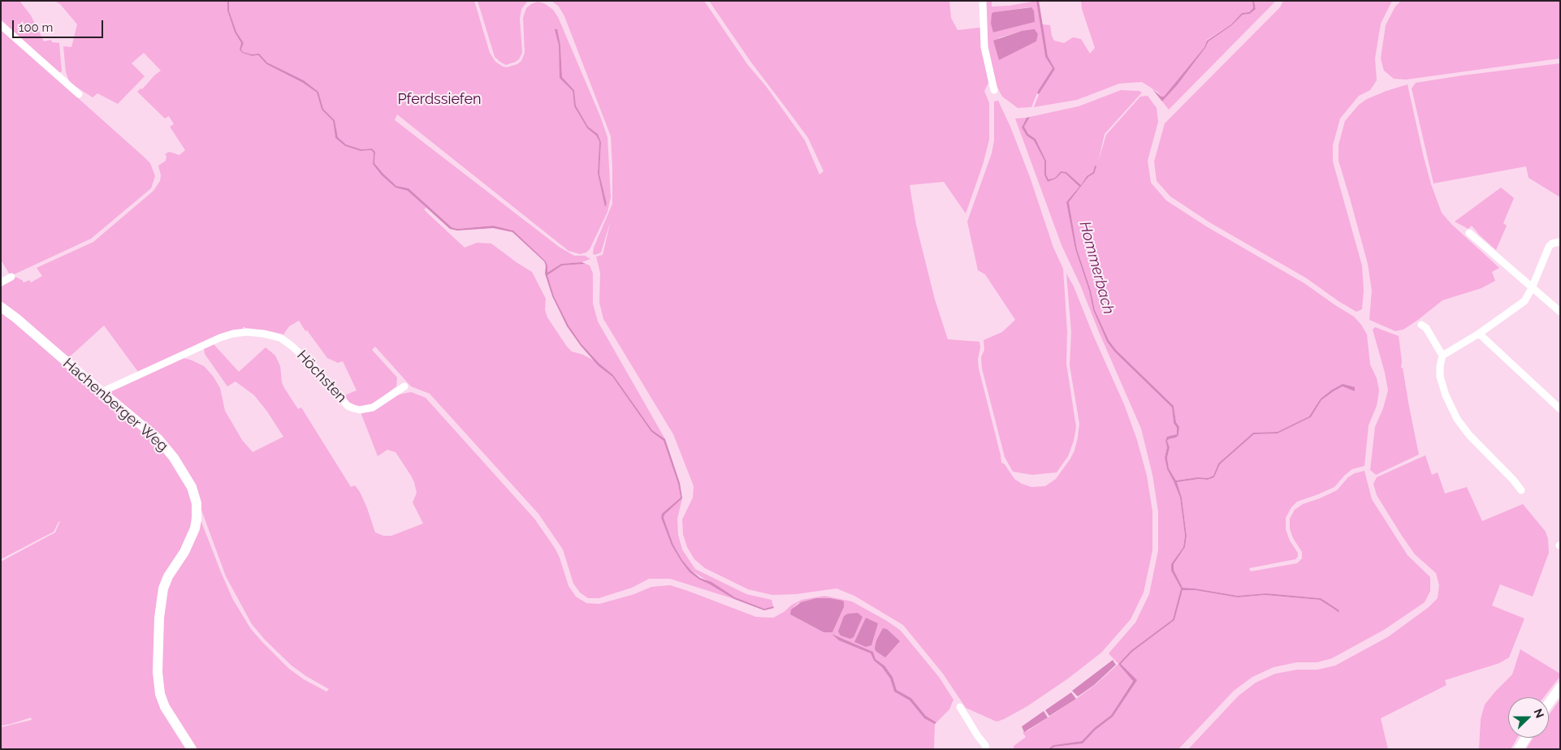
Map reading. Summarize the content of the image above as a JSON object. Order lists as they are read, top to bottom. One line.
{"streets":{"street":["Höchsten","Hachenberger Weg"]},"crossings":[["Höchsten","Hachenberger Weg"]],"water":["Hommerbach"],"parks":["Pferdssiefen"],"scale_bar":"100 m","north":"right"}
